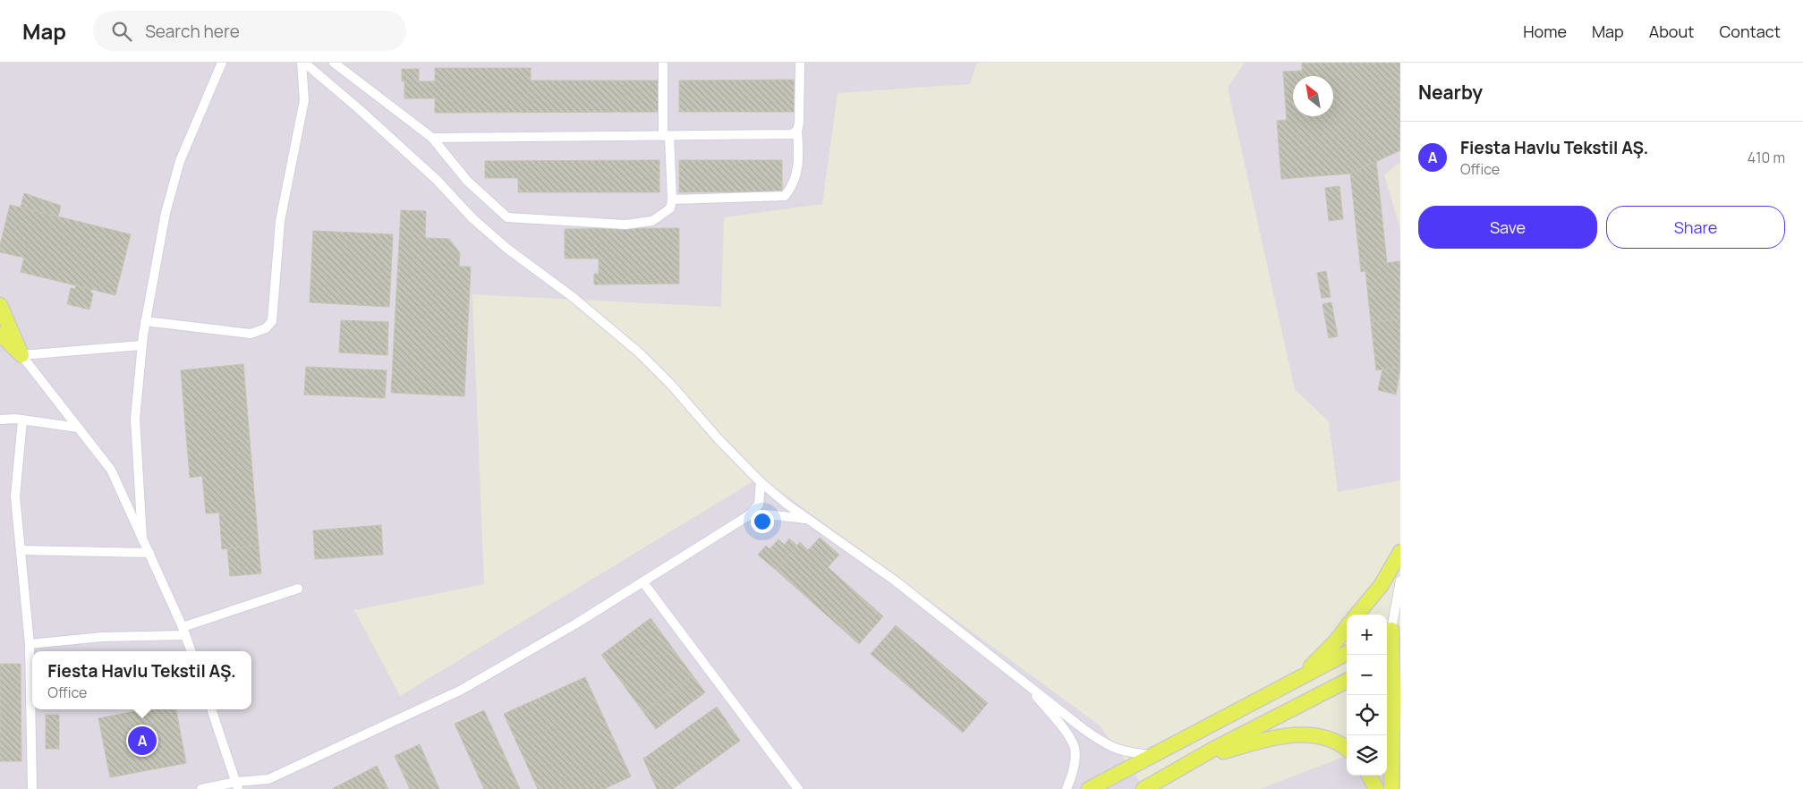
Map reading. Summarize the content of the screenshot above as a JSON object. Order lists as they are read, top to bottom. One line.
{"north":"top left","page":{"header":"Map","search":"Search here","nav":["Home","Map","About","Contact"],"heading":"Nearby","list":[{"mark":"A","name":"Fiesta Havlu Tekstil AŞ.","note":"Office","value":"410 m"}],"buttons":["Save","Share"],"map_buttons":["+","−"],"popup":["Fiesta Havlu Tekstil AŞ.","Office"],"pins":"A"}}
